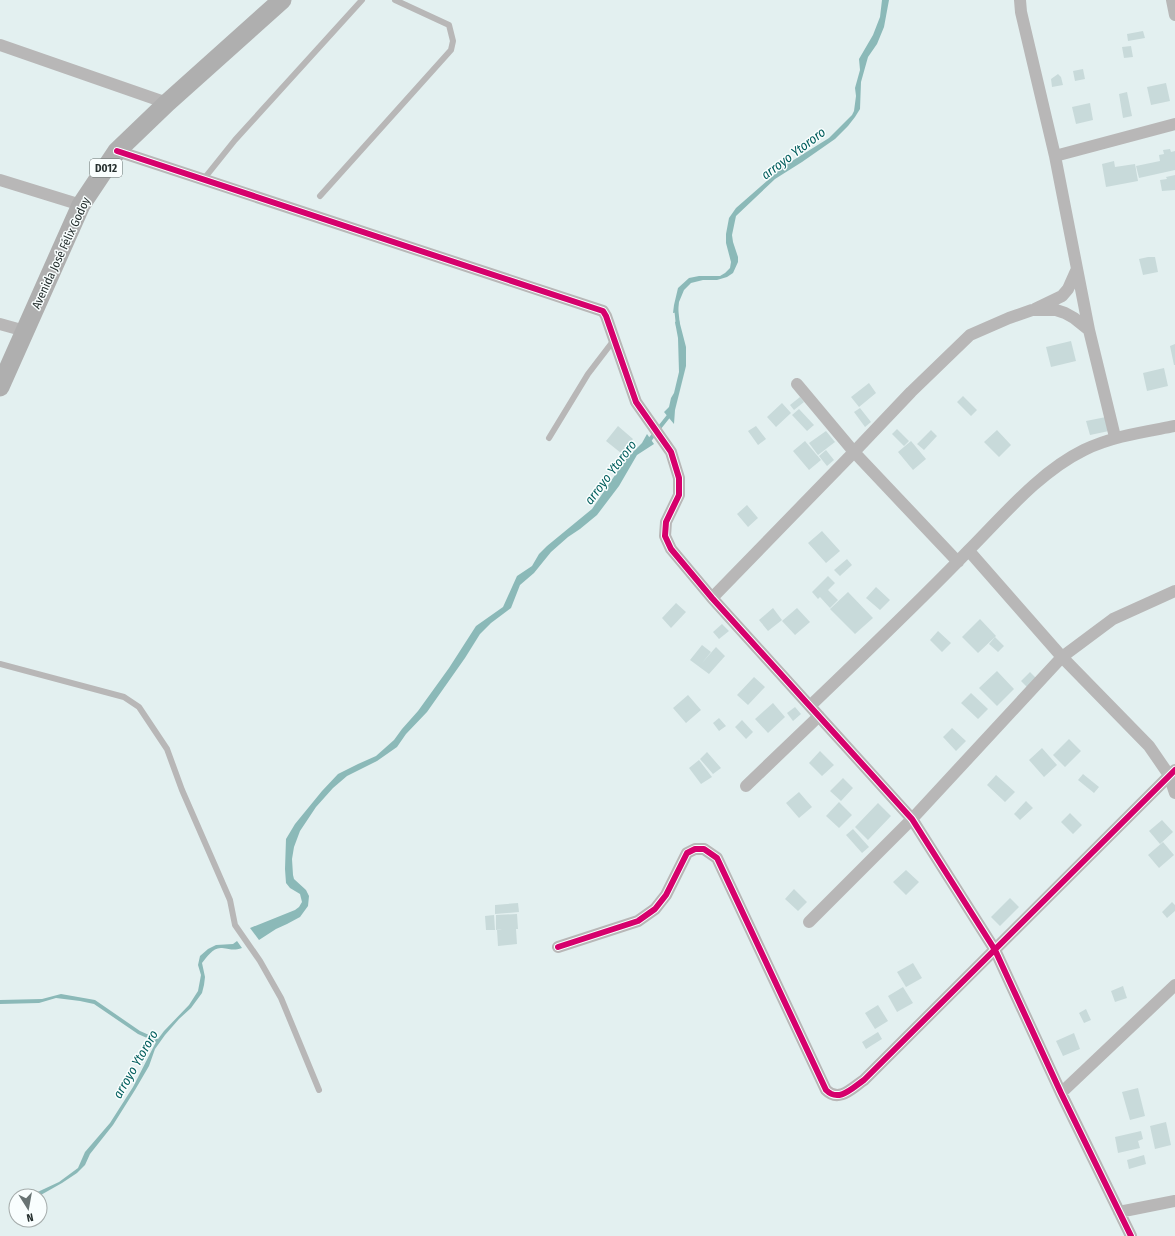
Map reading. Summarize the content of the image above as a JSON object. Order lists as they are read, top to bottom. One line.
{"streets":{"main road":["D012","Avenida José Félix Godoy"]},"water":["arroyo Ytororo"],"north":"bottom"}
